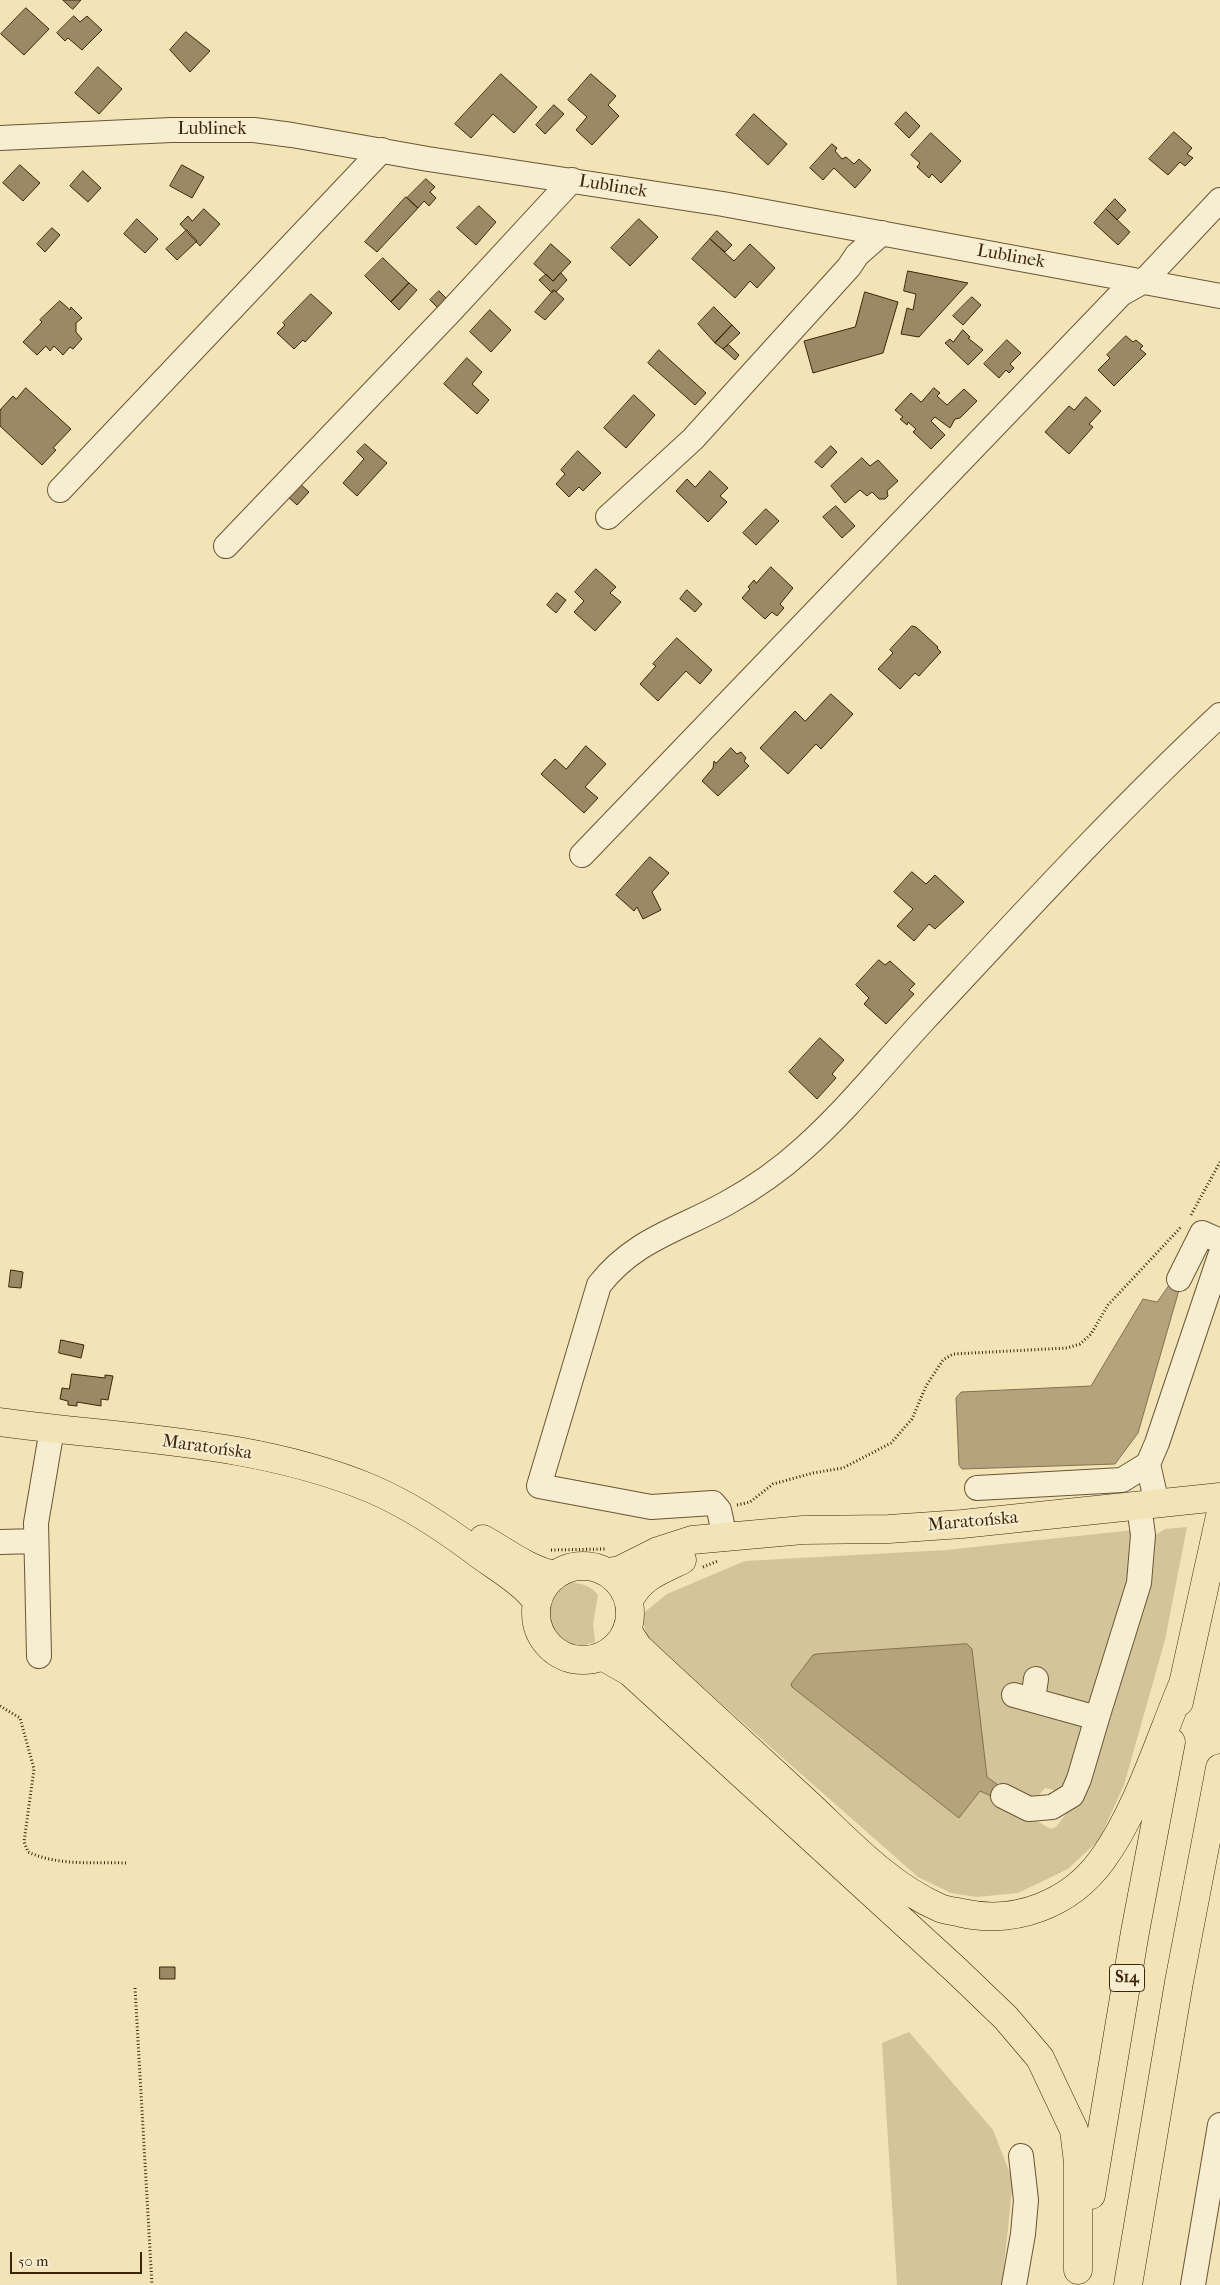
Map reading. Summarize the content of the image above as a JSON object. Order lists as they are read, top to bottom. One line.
{"streets":{"main road":["Maratońska","S14"],"street":["Lublinek"]},"scale_bar":"50 m"}
